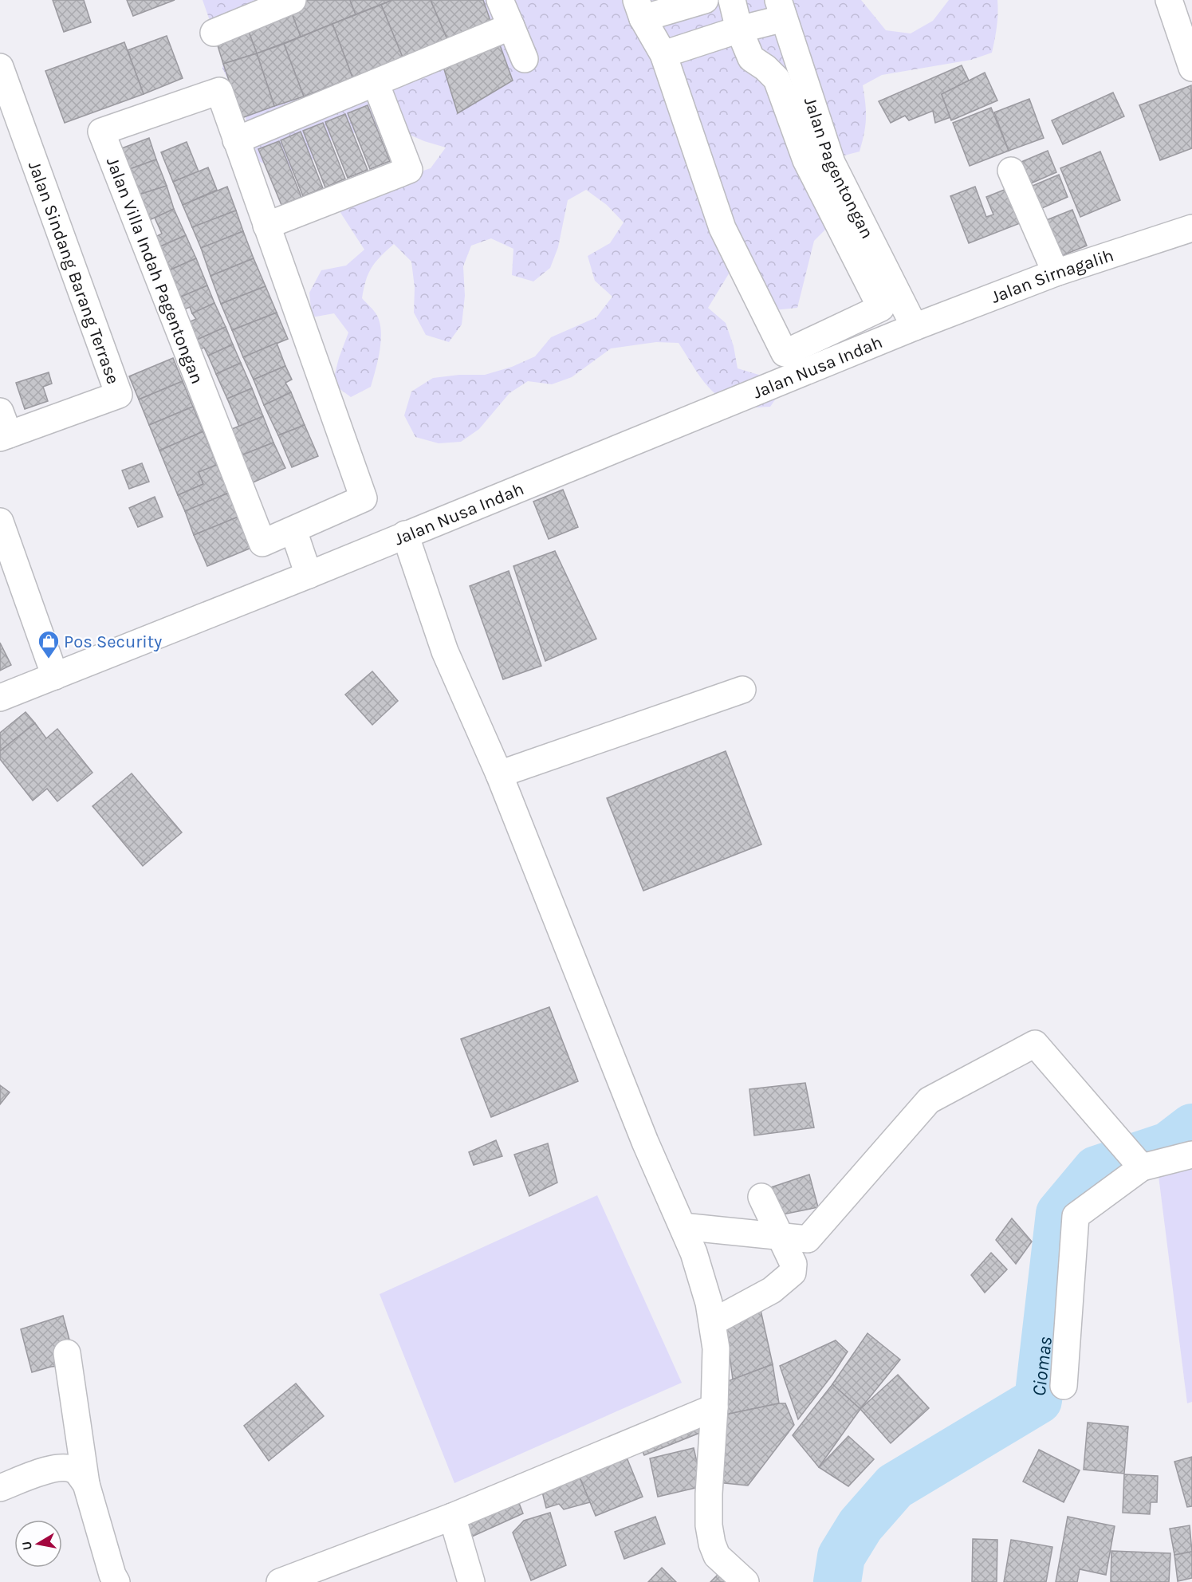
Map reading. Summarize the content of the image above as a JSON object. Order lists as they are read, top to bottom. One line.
{"streets":{"street":["Jalan Pagentongan","Jalan Villa Indah Pagentongan","Jalan Sindang Barang Terrase","Jalan Sirnagalih","Jalan Nusa Indah"]},"crossings":[["Jalan Pagentongan","Jalan Sirnagalih"],["Jalan Pagentongan","Jalan Nusa Indah"],["Jalan Sirnagalih","Jalan Nusa Indah"]],"water":["Ciomas"],"places":{"shop":["Pos Security"]},"north":"left"}
